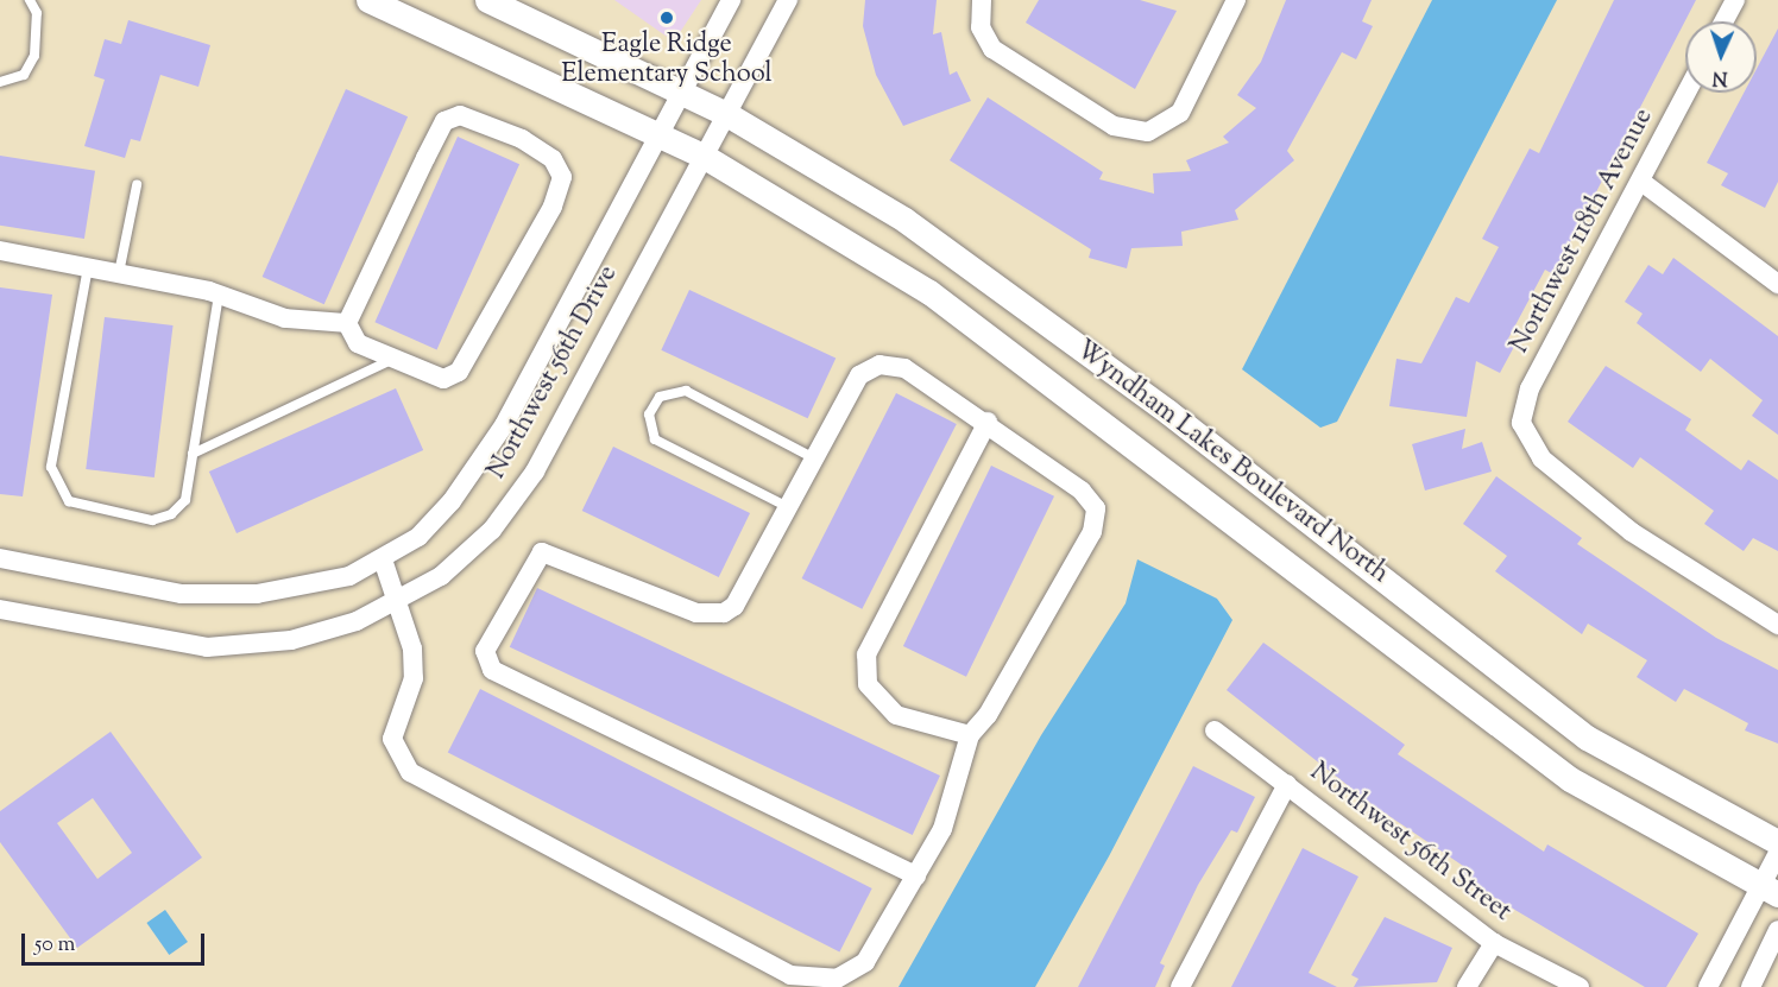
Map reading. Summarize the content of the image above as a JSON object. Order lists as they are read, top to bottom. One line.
{"streets":{"street":["Northwest 118th Avenue","Northwest 56th Drive","Wyndham Lakes Boulevard North","Northwest 56th Street"]},"crossings":[["Northwest 56th Drive","Wyndham Lakes Boulevard North"]],"places":["Eagle Ridge Elementary School"],"scale_bar":"50 m","north":"bottom"}
